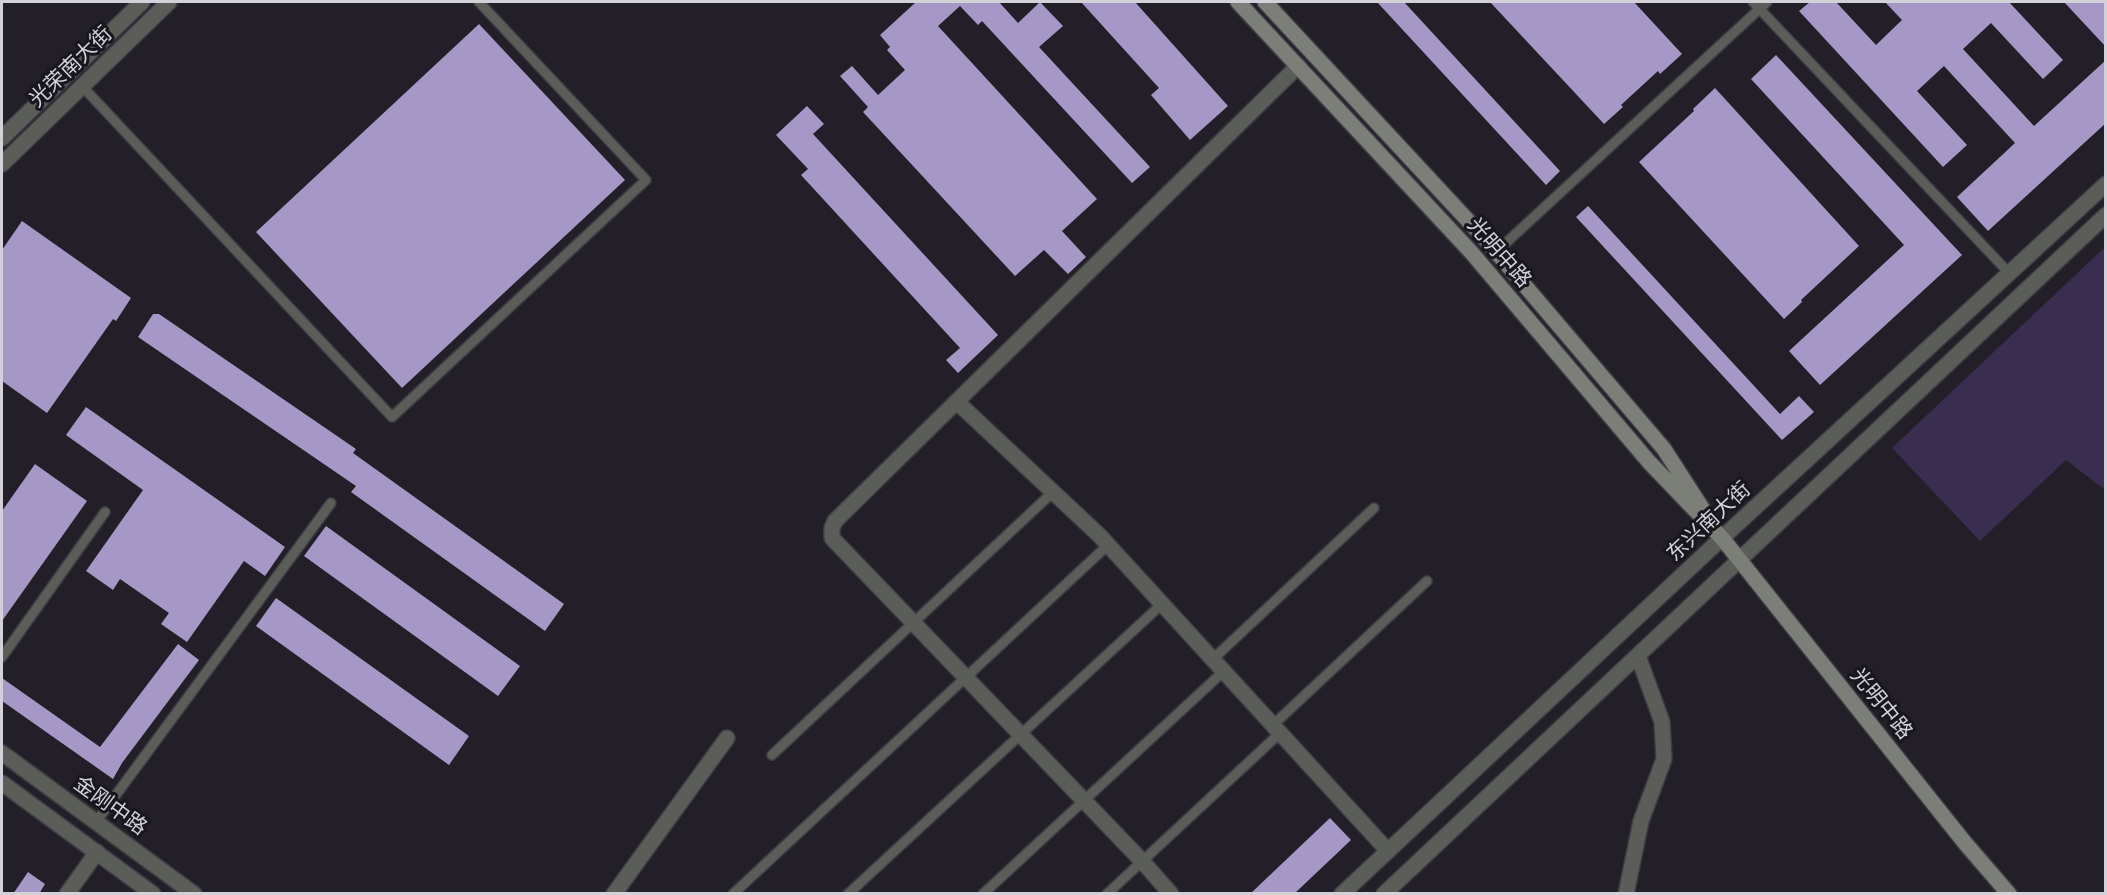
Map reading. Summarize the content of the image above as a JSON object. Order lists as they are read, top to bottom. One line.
{"streets":{"main road":["光明中路"],"street":["光荣南大街","东兴南大街","金刚中路"]},"crossings":[["光明中路","东兴南大街"]]}
